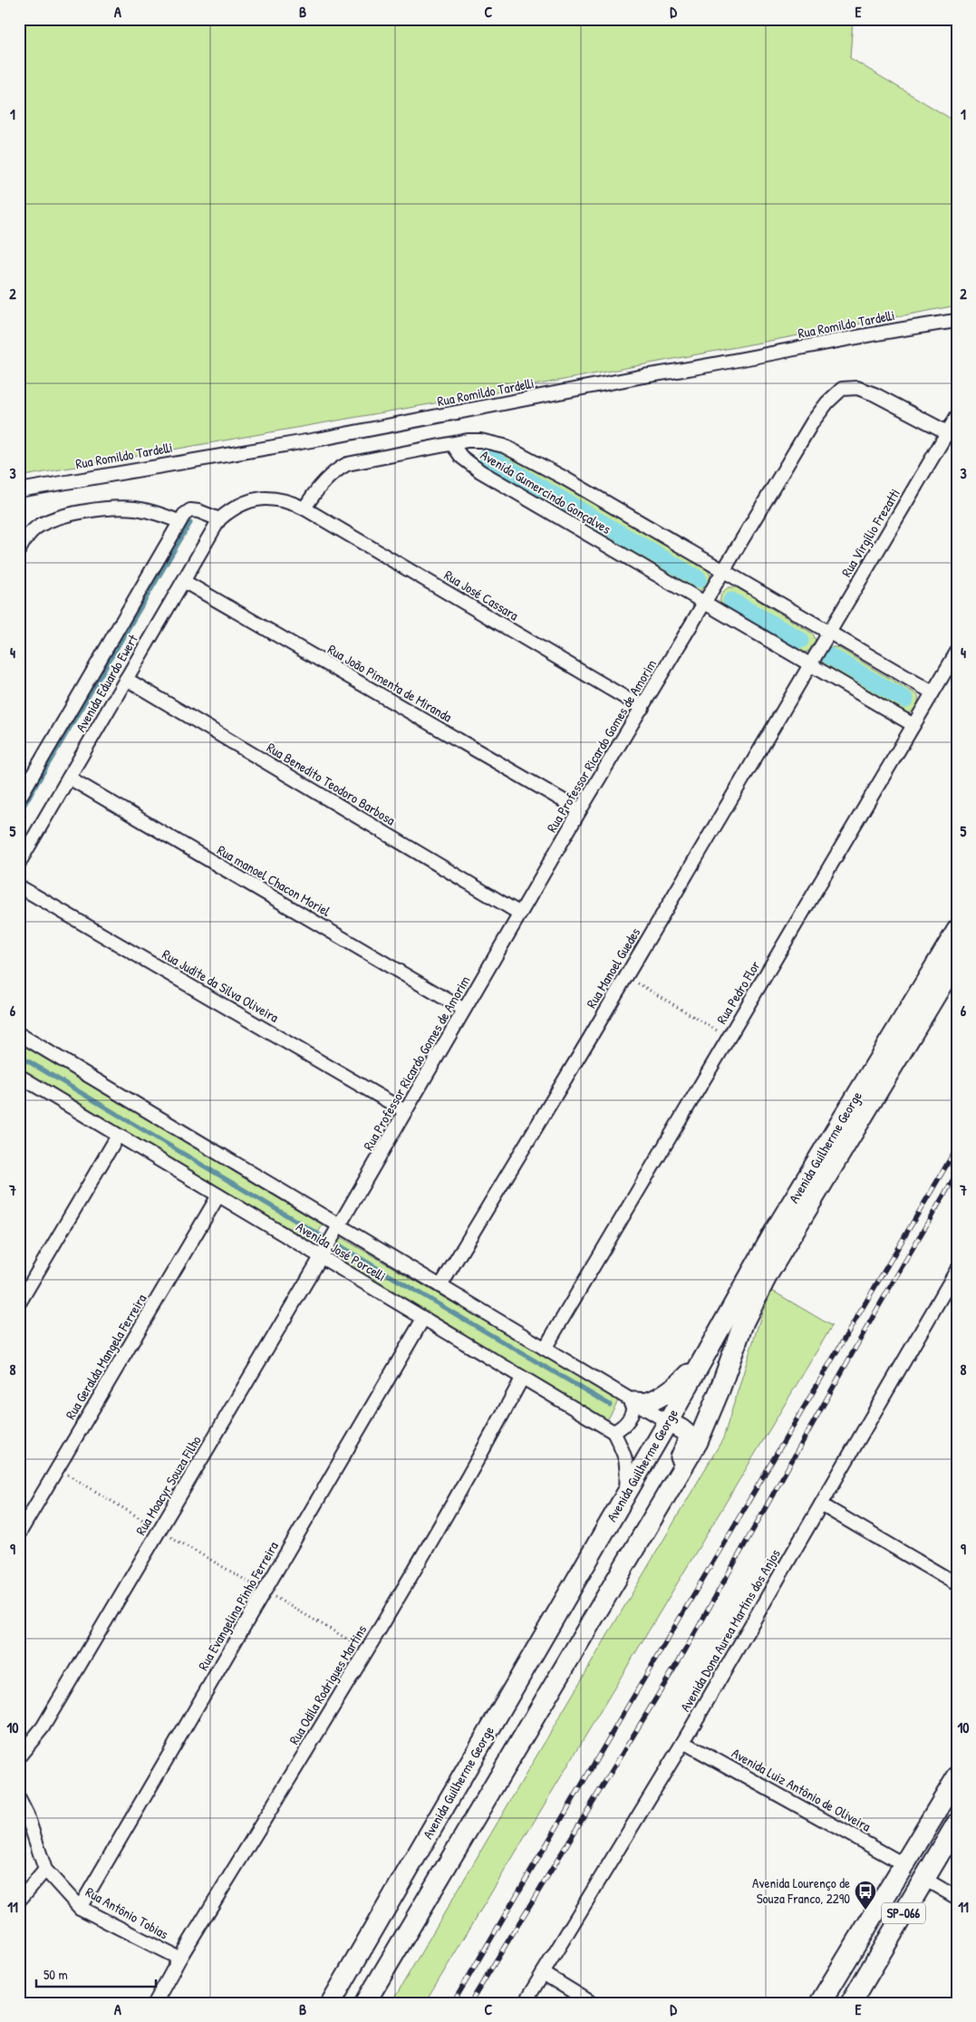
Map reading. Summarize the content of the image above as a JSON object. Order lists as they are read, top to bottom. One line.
{"streets":{"highway":["SP-066"],"main road":["Avenida Guilherme George"],"street":["Rua Romildo Tardelli","Avenida Gumercindo Gonçalves","Rua Virgílio Frezatti","Rua José Cassara","Avenida Eduardo Ewert","Rua João Pimenta de Miranda","Rua Professor Ricardo Gomes de Amorim","Rua Benedito Teodoro Barbosa","Rua manoel Chacon Moriel","Rua Manoel Guedes","Rua Judite da Silva Oliveira","Rua Pedro Flor","Avenida José Porcelli","Rua Geralda Mangela Ferreira","Rua Moacyr Souza Filho","Rua Evangelina Pinho Ferreira","Avenida Dona Aurea Martins dos Anjos","Rua Odila Rodrigues Martins","Avenida Luiz Antônio de Oliveira","Rua Antônio Tobias"]},"crossings":[["Avenida Gumercindo Gonçalves","Rua Virgílio Frezatti"],["Avenida Gumercindo Gonçalves","Rua Professor Ricardo Gomes de Amorim"],["Avenida Gumercindo Gonçalves","Rua Manoel Guedes"],["Avenida Gumercindo Gonçalves","Rua Pedro Flor"],["Rua Virgílio Frezatti","Rua Professor Ricardo Gomes de Amorim"],["Rua Virgílio Frezatti","Rua Manoel Guedes"],["Rua José Cassara","Avenida Eduardo Ewert"],["Rua José Cassara","Rua Professor Ricardo Gomes de Amorim"],["Avenida Eduardo Ewert","Rua João Pimenta de Miranda"],["Avenida Eduardo Ewert","Rua Benedito Teodoro Barbosa"],["Avenida Eduardo Ewert","Rua manoel Chacon Moriel"],["Rua João Pimenta de Miranda","Rua Professor Ricardo Gomes de Amorim"],["Rua Professor Ricardo Gomes de Amorim","Rua Benedito Teodoro Barbosa"],["Rua Professor Ricardo Gomes de Amorim","Rua manoel Chacon Moriel"],["Rua Professor Ricardo Gomes de Amorim","Rua Judite da Silva Oliveira"],["Rua Professor Ricardo Gomes de Amorim","Avenida José Porcelli"],["Rua Professor Ricardo Gomes de Amorim","Rua Moacyr Souza Filho"],["Rua Manoel Guedes","Avenida José Porcelli"],["Rua Pedro Flor","Avenida José Porcelli"],["Avenida Guilherme George","Avenida José Porcelli"],["Avenida José Porcelli","Rua Geralda Mangela Ferreira"],["Avenida José Porcelli","Rua Moacyr Souza Filho"],["Avenida José Porcelli","Rua Evangelina Pinho Ferreira"],["Avenida José Porcelli","Rua Odila Rodrigues Martins"],["Rua Evangelina Pinho Ferreira","Rua Antônio Tobias"],["Avenida Dona Aurea Martins dos Anjos","Avenida Luiz Antônio de Oliveira"],["Rua Odila Rodrigues Martins","Rua Antônio Tobias"],["Avenida Luiz Antônio de Oliveira","SP-066"]],"places":{"bus stop":["Avenida Lourenço de Souza Franco, 2290"]},"scale_bar":"50 m","grid":{"columns":["A","B","C","D","E"],"rows":["1","2","3","4","5","6","7","8","9","10","11"]}}
